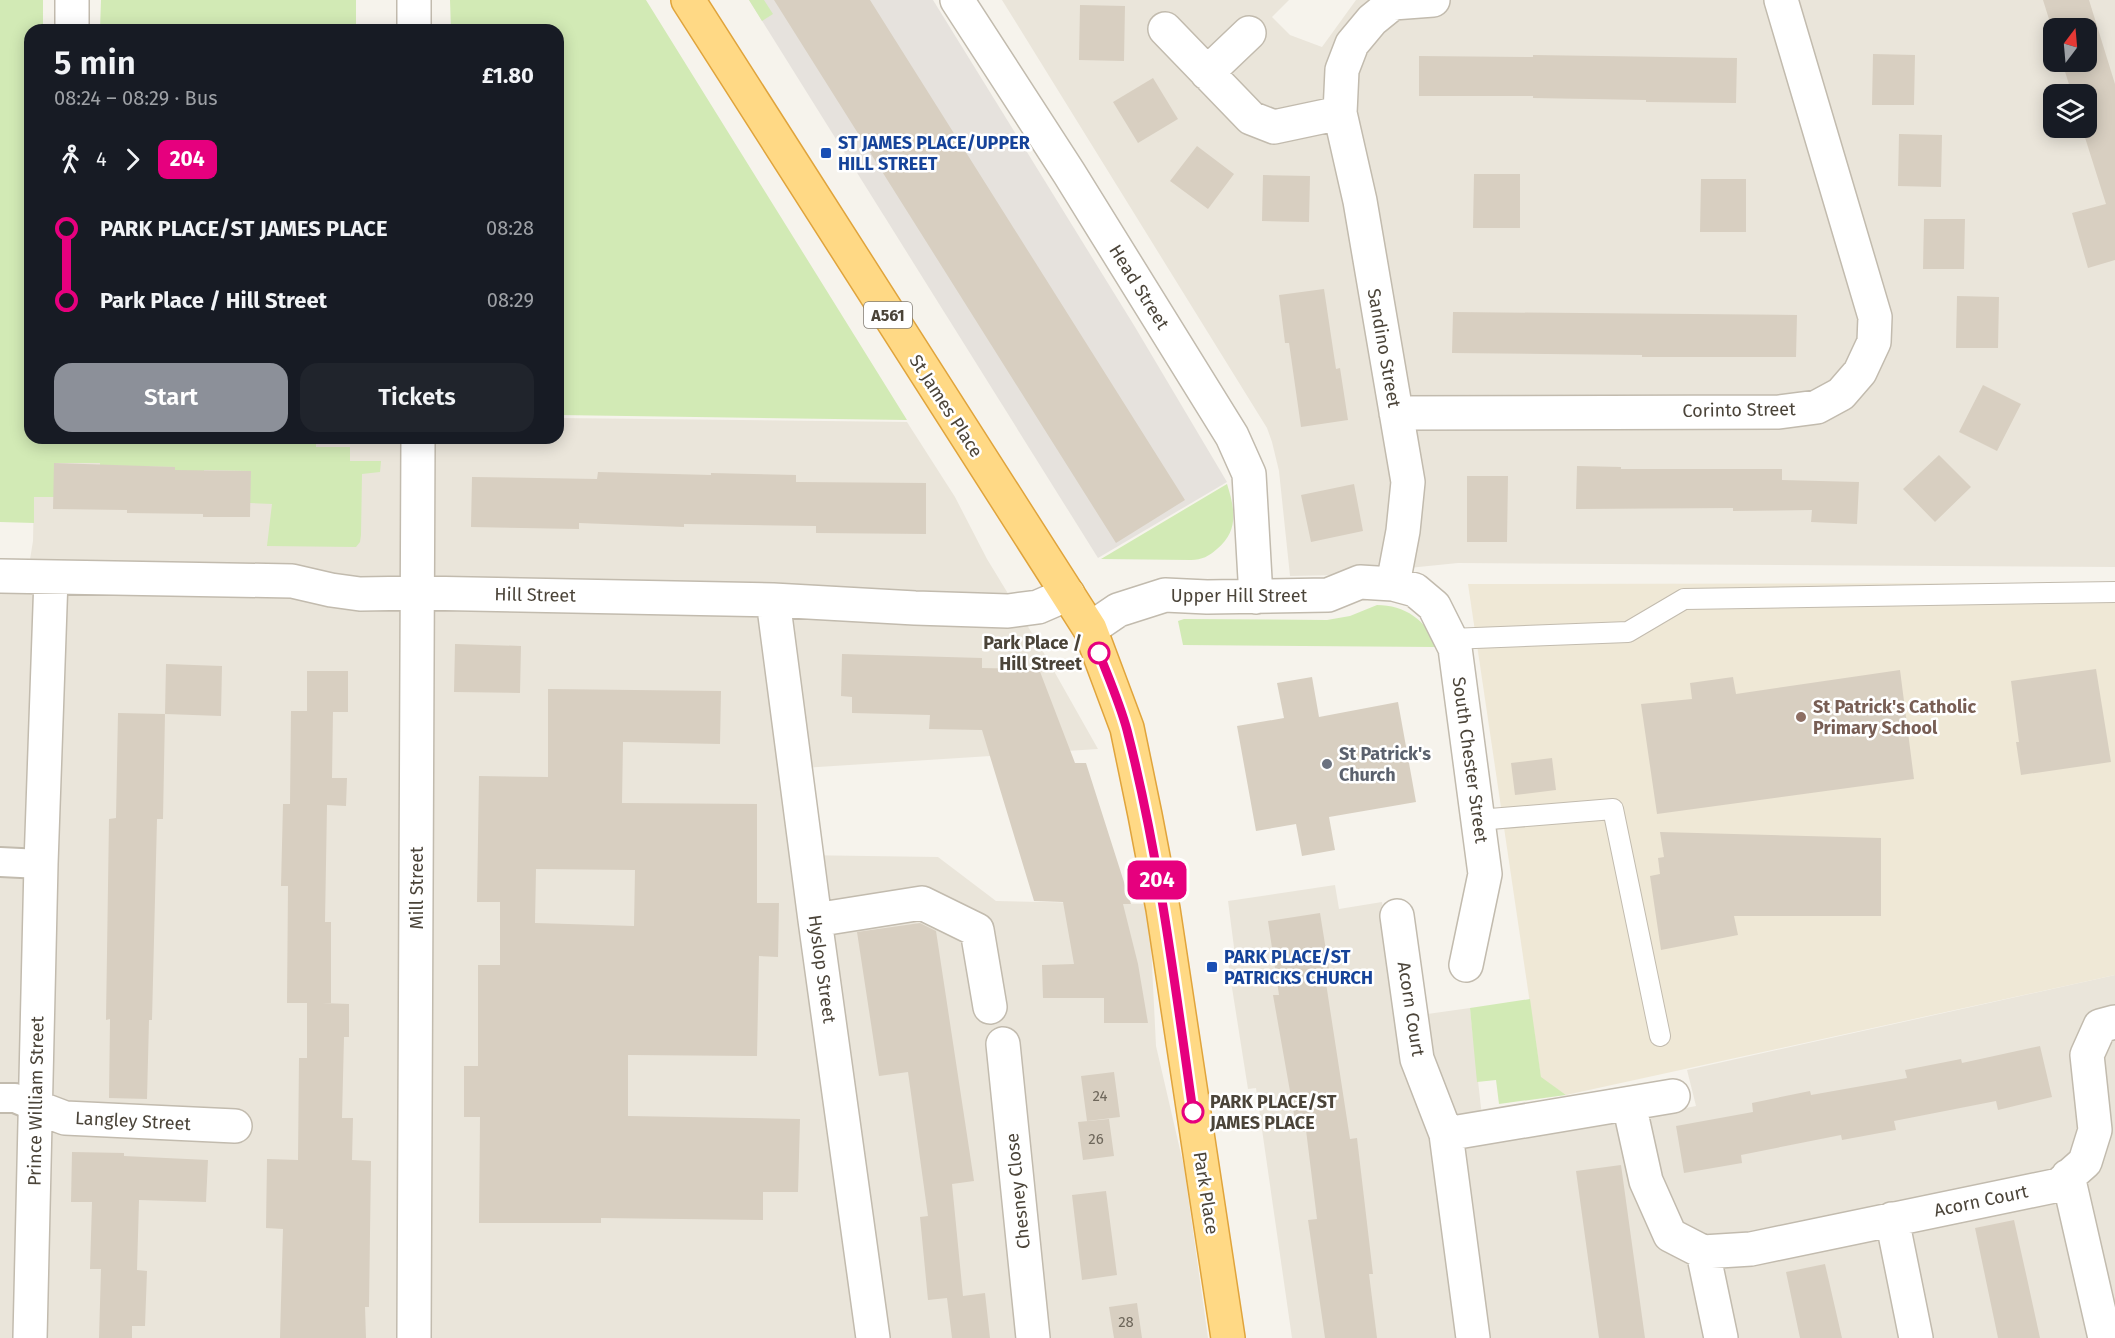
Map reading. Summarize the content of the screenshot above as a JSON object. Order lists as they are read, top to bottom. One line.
{"streets":{"highway":["A561","St James Place","Park Place"],"street":["Head Street","Sandino Street","Corinto Street","Hill Street","Upper Hill Street","South Chester Street","Mill Street","Hyslop Street","Acorn Court","Prince William Street","Langley Street","Chesney Close"]},"crossings":[["Head Street","Upper Hill Street"],["Sandino Street","Corinto Street"],["Sandino Street","Upper Hill Street"],["Sandino Street","South Chester Street"],["St James Place","Hill Street"],["St James Place","Upper Hill Street"],["St James Place","Park Place"],["Hill Street","Mill Street"],["Hill Street","Hyslop Street"],["Hill Street","Prince William Street"],["Upper Hill Street","South Chester Street"],["Upper Hill Street","Park Place"],["Prince William Street","Langley Street"]],"places":{"transit":["ST JAMES PLACE/UPPER HILL STREET","PARK PLACE/ST PATRICKS CHURCH"],"other":["Park Place / Hill Street","St Patrick's Catholic Primary School","St Patrick's Church","PARK PLACE/ST JAMES PLACE"]},"lines":["bus line 204"],"house_numbers":["24","26","28"],"north":"top","page":{"on_map":"204","heading":["5 min","08:24 – 08:29 · Bus","£1.80"],"legs":["4","204"],"list":[{"name":"PARK PLACE/ST JAMES PLACE","value":"08:28"},{"name":"Park Place / Hill Street","value":"08:29"}],"buttons":["Start","Tickets"]}}
